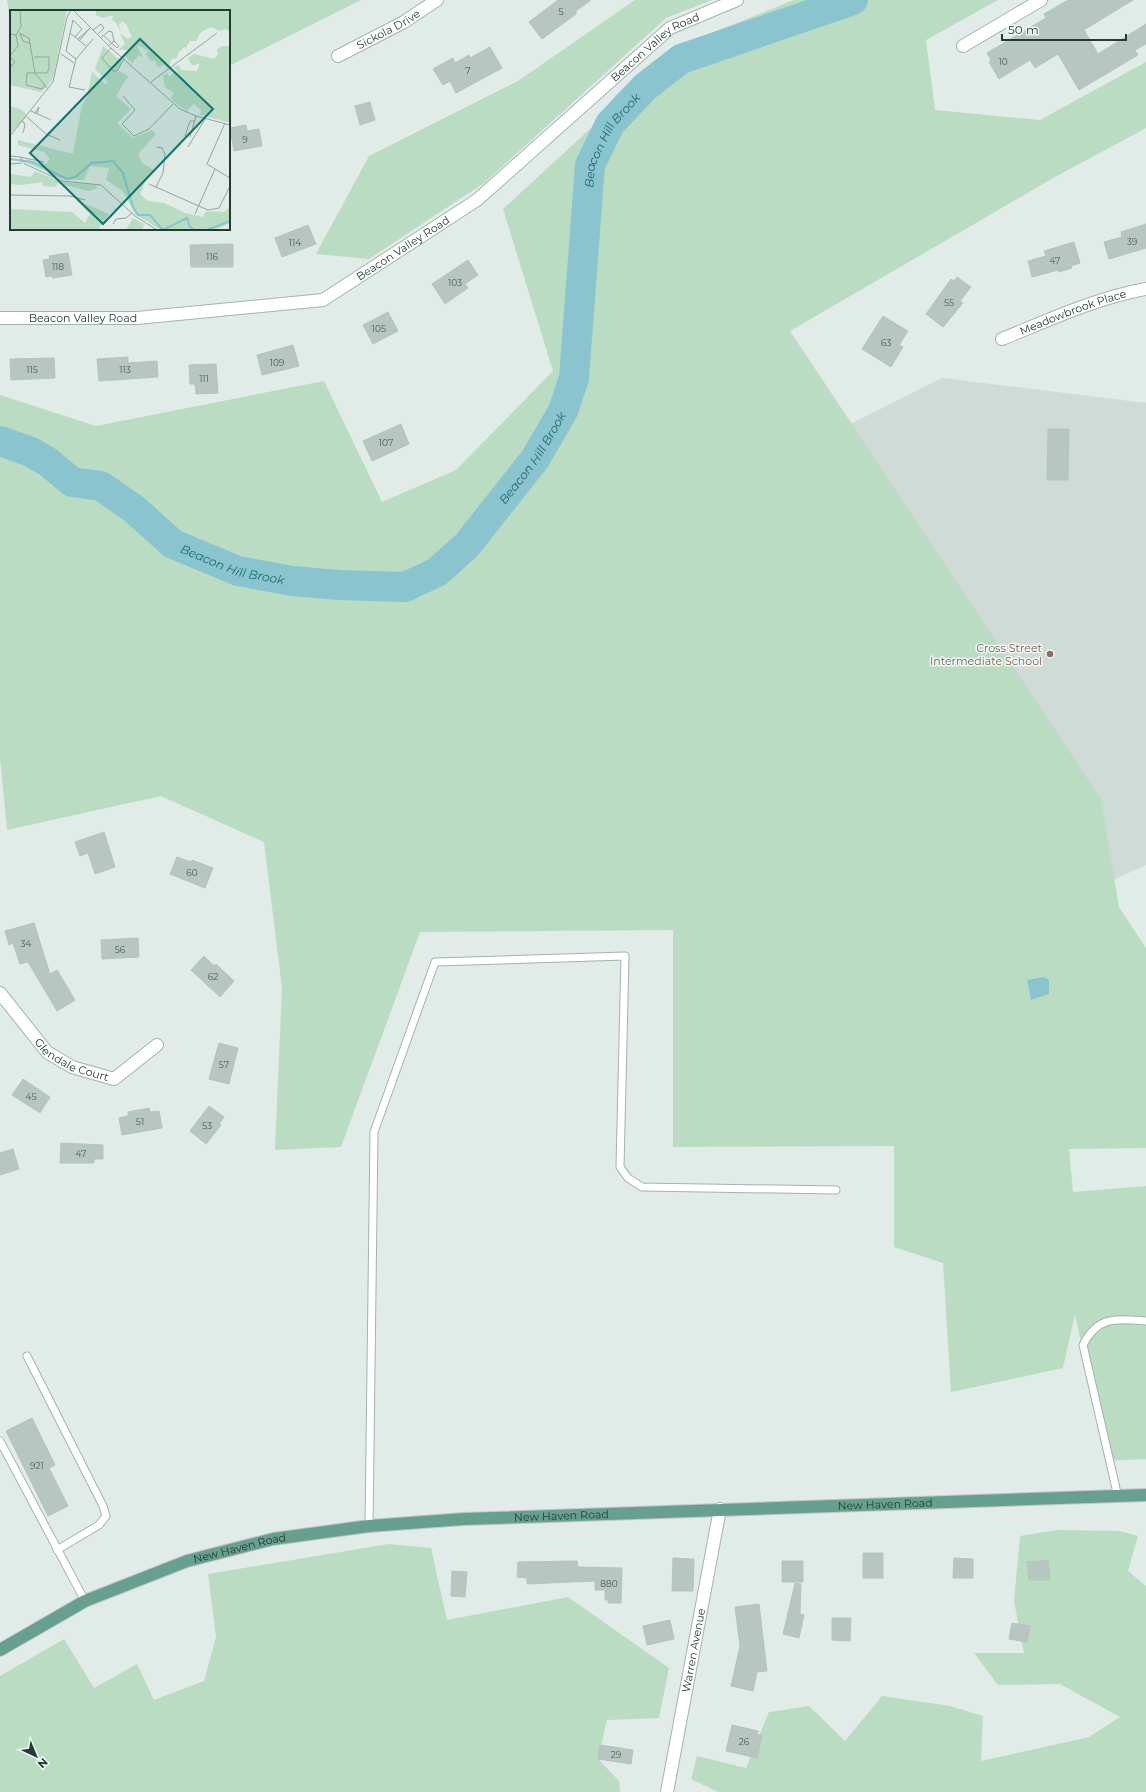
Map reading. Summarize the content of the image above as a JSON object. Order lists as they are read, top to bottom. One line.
{"streets":{"main road":["New Haven Road"],"street":["Sickola Drive","Beacon Valley Road","Meadowbrook Place","Glendale Court","Warren Avenue"]},"crossings":[["New Haven Road","Warren Avenue"]],"water":["Beacon Hill Brook"],"places":["Cross Street Intermediate School"],"house_numbers":["5","10","7","9","39","114","116","47","118","103","55","105","63","109","115","113","111","107","60","34","56","62","57","45","51","53","47","921","880","26","29"],"scale_bar":"50 m","north":"bottom right"}
